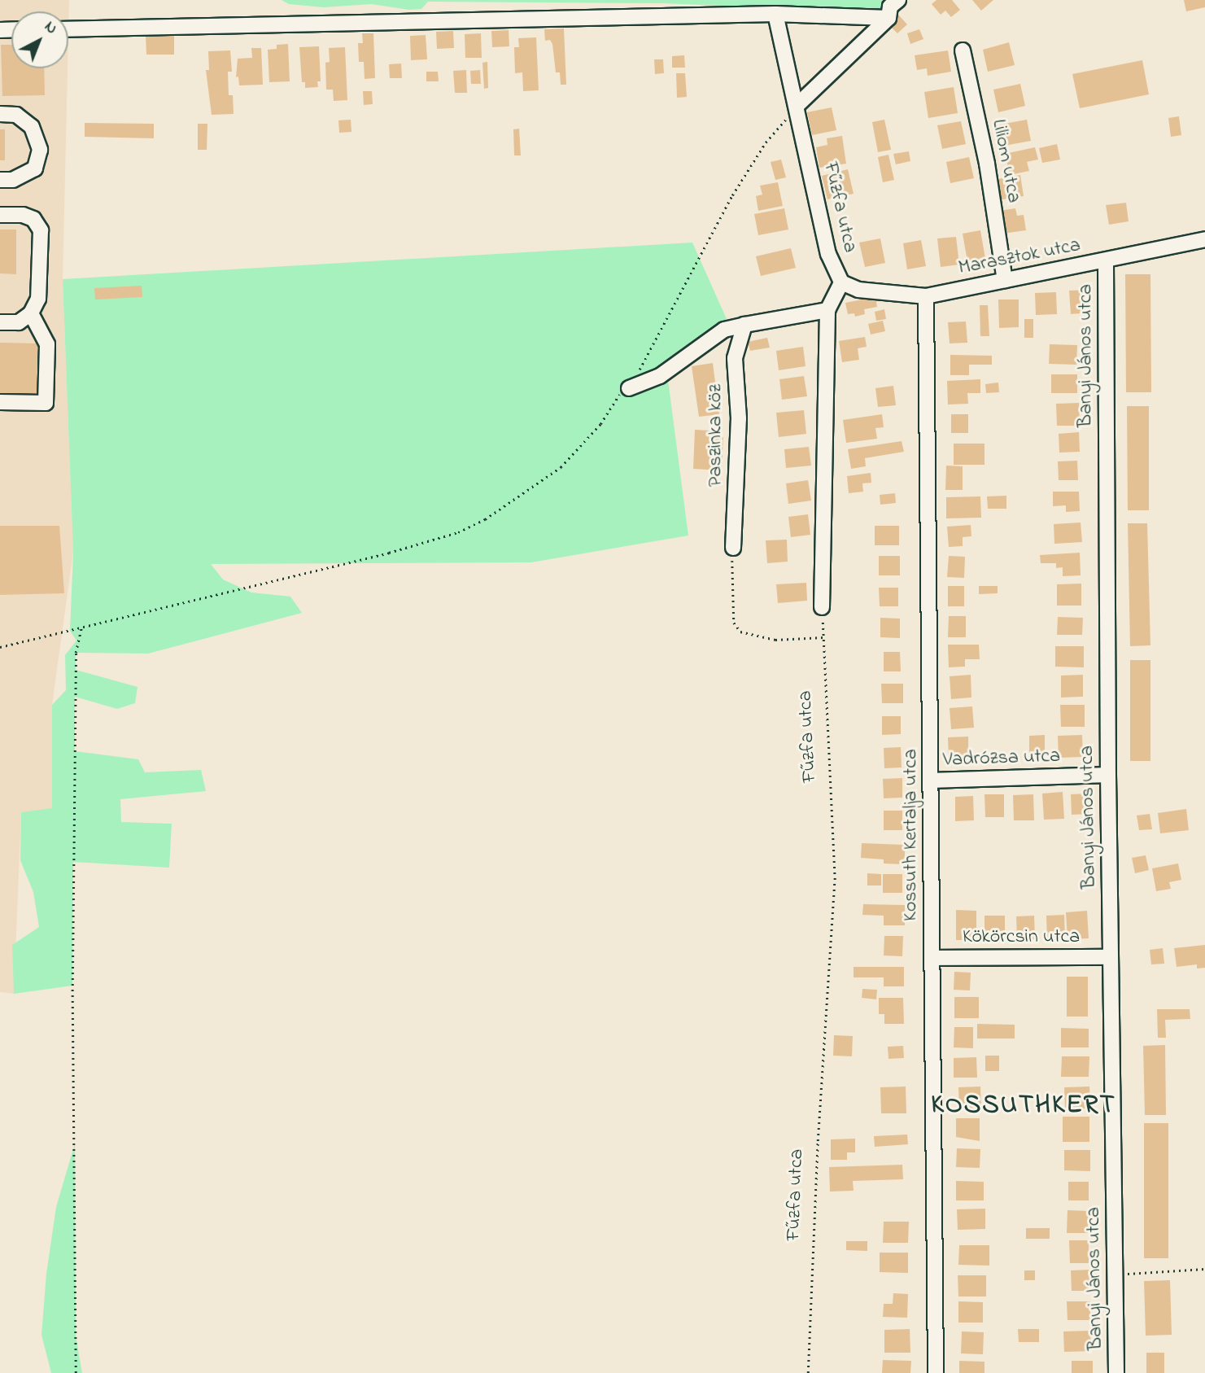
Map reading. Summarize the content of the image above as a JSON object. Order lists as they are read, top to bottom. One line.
{"streets":{"street":["Liliom utca","Fűzfa utca","Marasztok utca","Banyi János utca","Paszinka köz","Vadrózsa utca","Kossuth Kertalja utca","Kökörcsin utca"]},"crossings":[["Liliom utca","Marasztok utca"],["Fűzfa utca","Marasztok utca"],["Marasztok utca","Banyi János utca"],["Marasztok utca","Kossuth Kertalja utca"],["Banyi János utca","Vadrózsa utca"],["Banyi János utca","Kökörcsin utca"],["Vadrózsa utca","Kossuth Kertalja utca"],["Kossuth Kertalja utca","Kökörcsin utca"]],"districts":["KOSSUTHKERT"],"north":"top right"}
